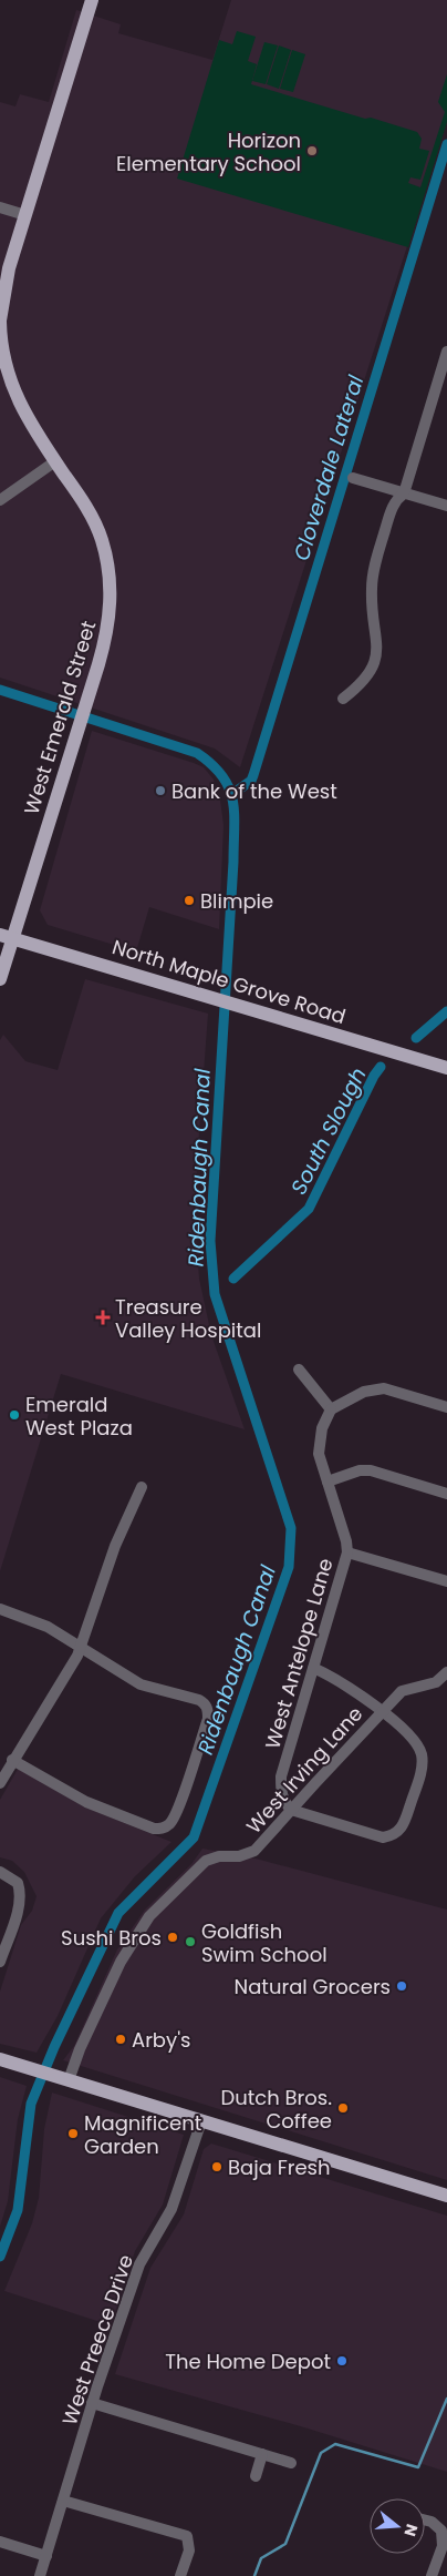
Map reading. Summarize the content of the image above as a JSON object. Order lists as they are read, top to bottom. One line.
{"streets":{"main road":["West Emerald Street","North Maple Grove Road"],"street":["West Antelope Lane","West Irving Lane","West Preece Drive"]},"crossings":[["West Emerald Street","North Maple Grove Road"],["West Antelope Lane","West Irving Lane"]],"water":["Cloverdale Lateral","South Slough","Ridenbaugh Canal"],"places":{"other":["Horizon Elementary School","Bank of the West","Blimpie","Emerald West Plaza","Sushi Bros","Goldfish Swim School","Natural Grocers","Arby's","Dutch Bros. Coffee","Magnificent Garden","Baja Fresh","The Home Depot"],"health":["Treasure Valley Hospital"]},"north":"right"}
